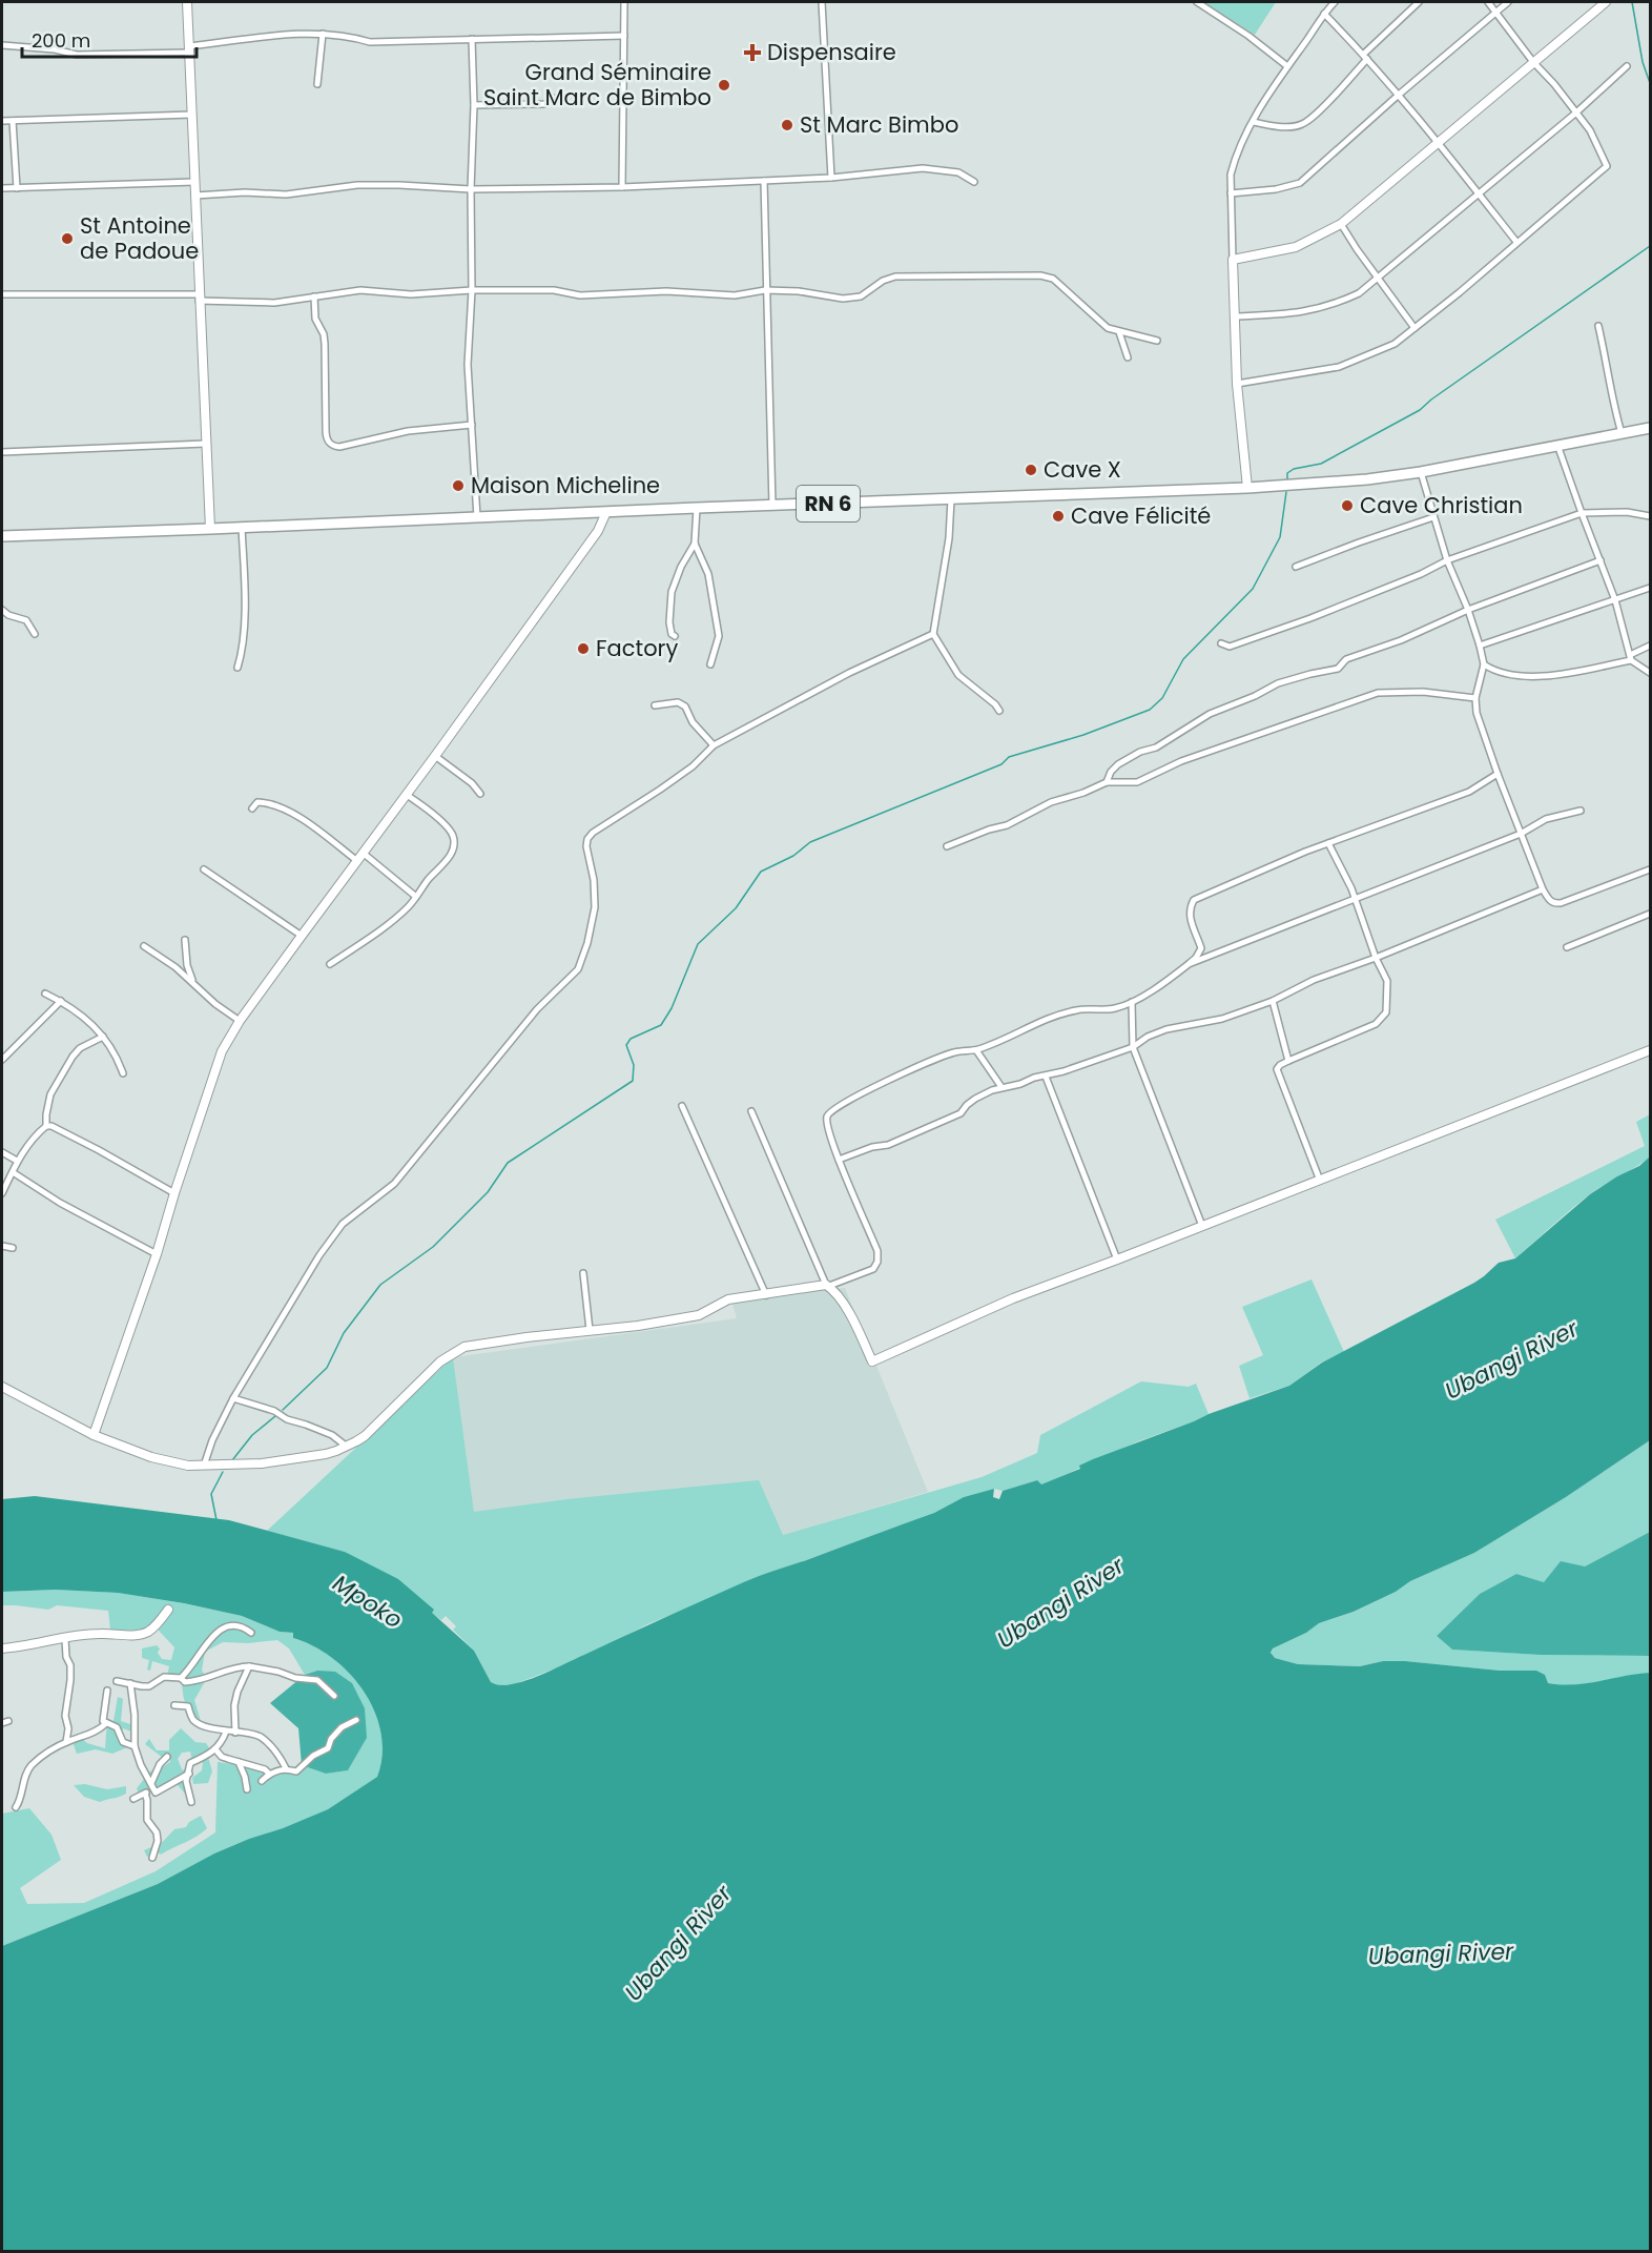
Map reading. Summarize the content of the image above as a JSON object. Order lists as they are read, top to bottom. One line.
{"streets":{"main road":["RN 6"]},"water":["Ubangi River","Mpoko"],"places":{"health":["Dispensaire"],"other":["Grand Séminaire Saint Marc de Bimbo","St Marc Bimbo","St Antoine de Padoue","Cave X","Maison Micheline","Cave Christian","Cave Félicité","Factory"]},"scale_bar":"200 m"}
